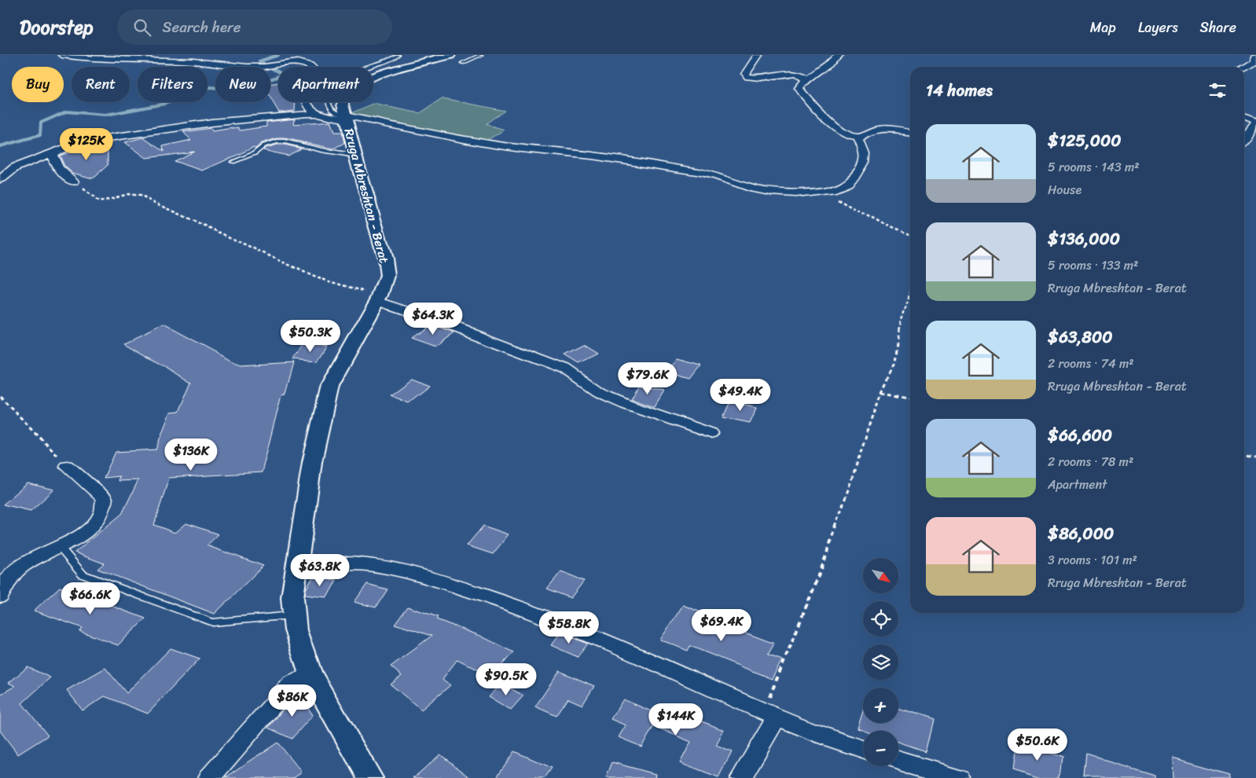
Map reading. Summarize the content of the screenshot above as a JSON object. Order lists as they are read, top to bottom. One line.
{"streets":{"street":["Rruga Mbreshtan - Berat"]},"north":"bottom right","page":{"header":"Doorstep","search":"Search here","nav":["Map","Layers","Share"],"chip":["Buy","Rent","Filters","New","Apartment"],"heading":"14 homes","list":[{"name":"$125,000","note":"5 rooms · 143 m² · House"},{"name":"$136,000","note":"5 rooms · 133 m² · Rruga Mbreshtan - Berat"},{"name":"$63,800","note":"2 rooms · 74 m² · Rruga Mbreshtan - Berat"},{"name":"$66,600","note":"2 rooms · 78 m² · Apartment"},{"name":"$86,000","note":"3 rooms · 101 m² · Rruga Mbreshtan - Berat"}],"price":["$125K","$64.3K","$50.3K","$79.6K","$49.4K","$136K","$63.8K","$66.6K","$69.4K","$58.8K","$90.5K","$86K","$144K","$50.6K"],"map_buttons":["+","−"]}}
